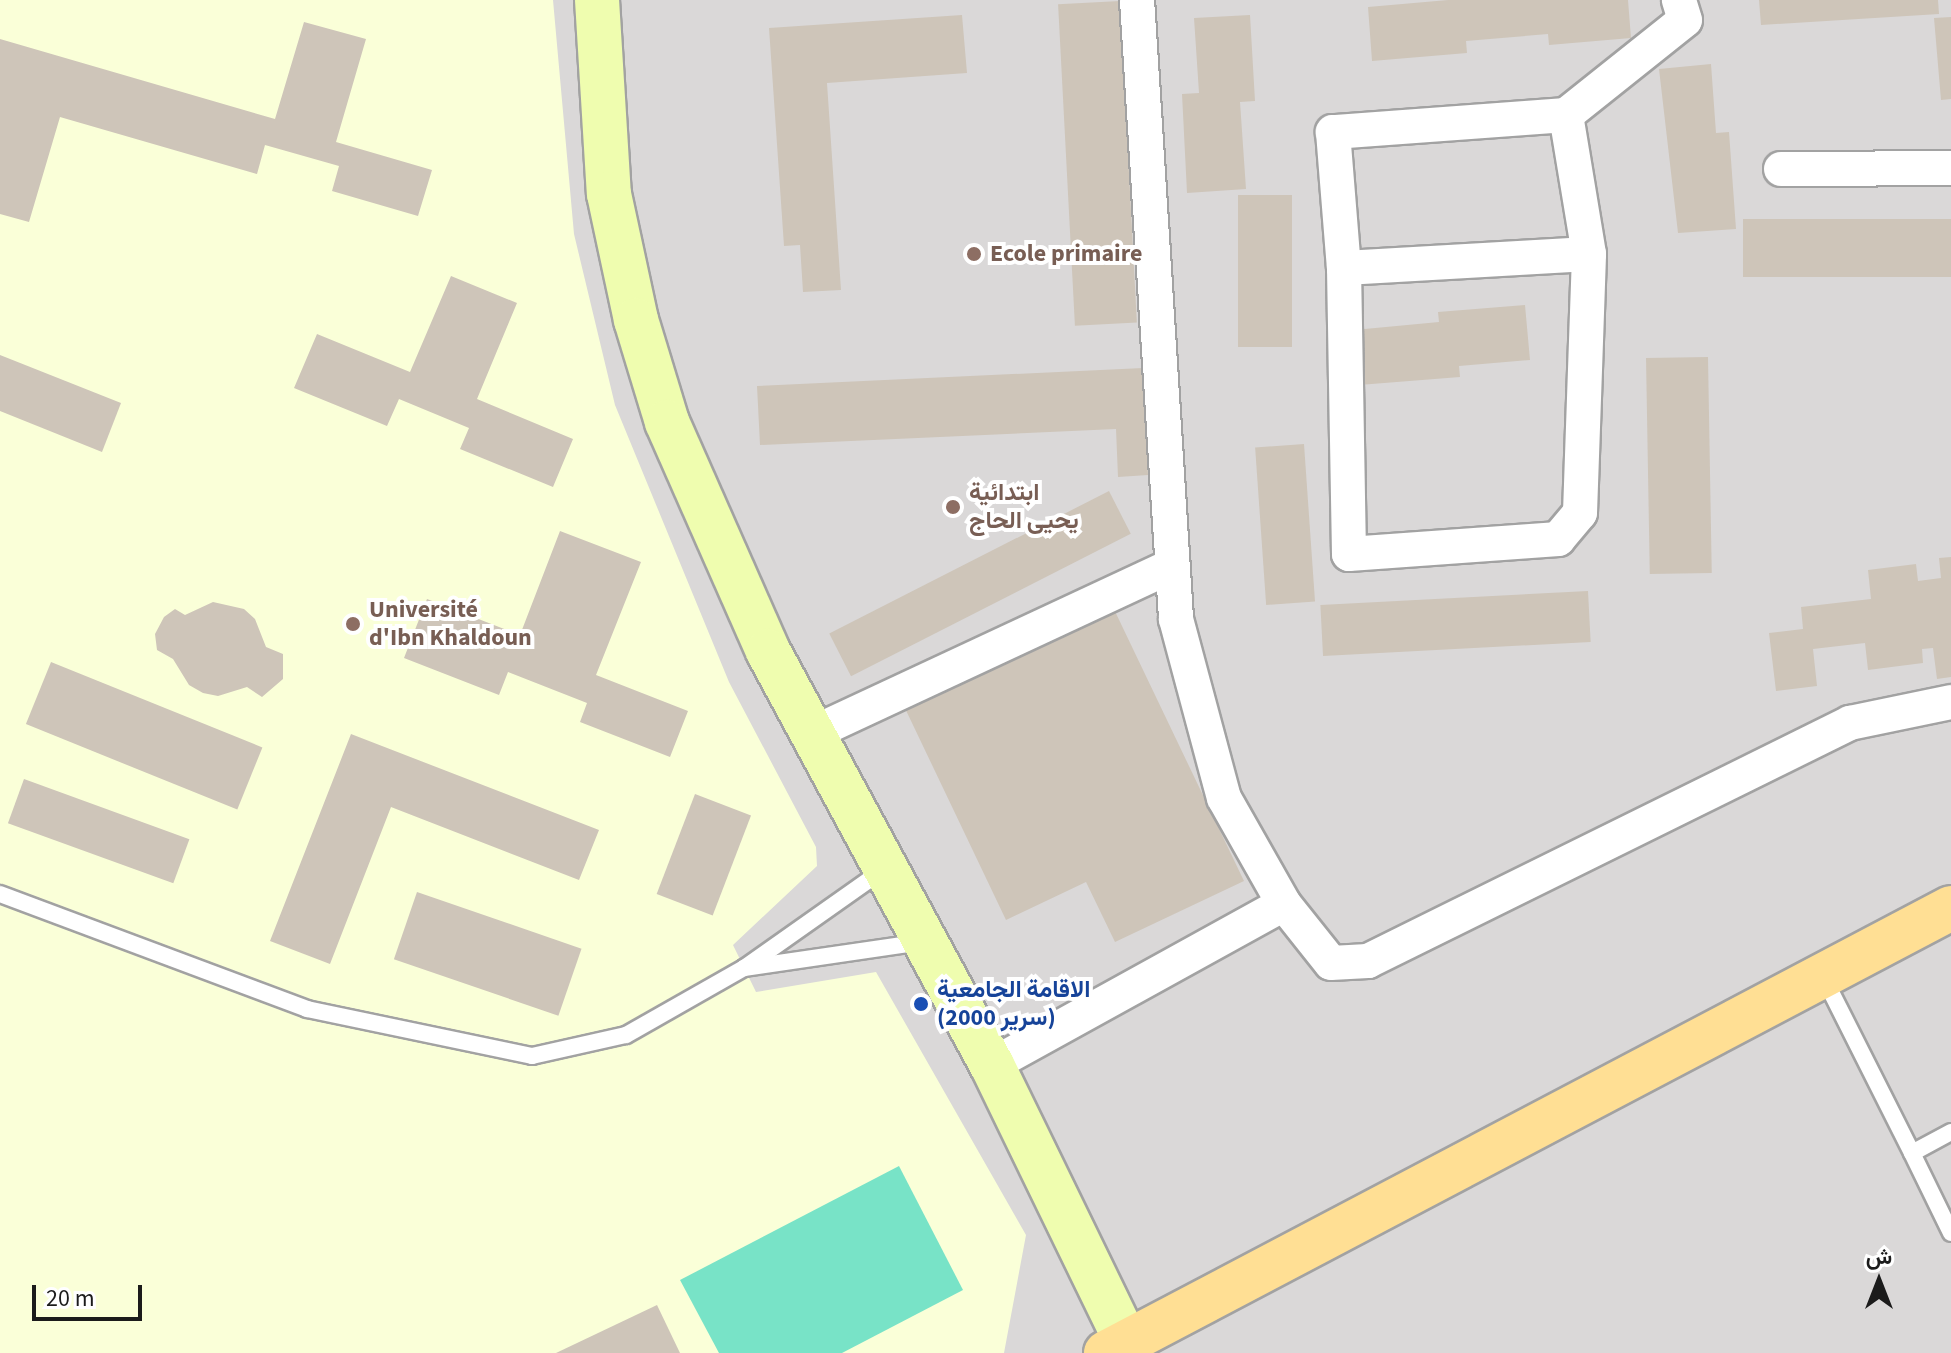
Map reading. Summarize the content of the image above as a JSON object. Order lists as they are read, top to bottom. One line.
{"places":["Ecole primaire","ابتدائية يحيى الحاج","Université d'Ibn Khaldoun","الاقامة الجامعية (2000 سرير)"],"scale_bar":"20 m","north":"top"}
